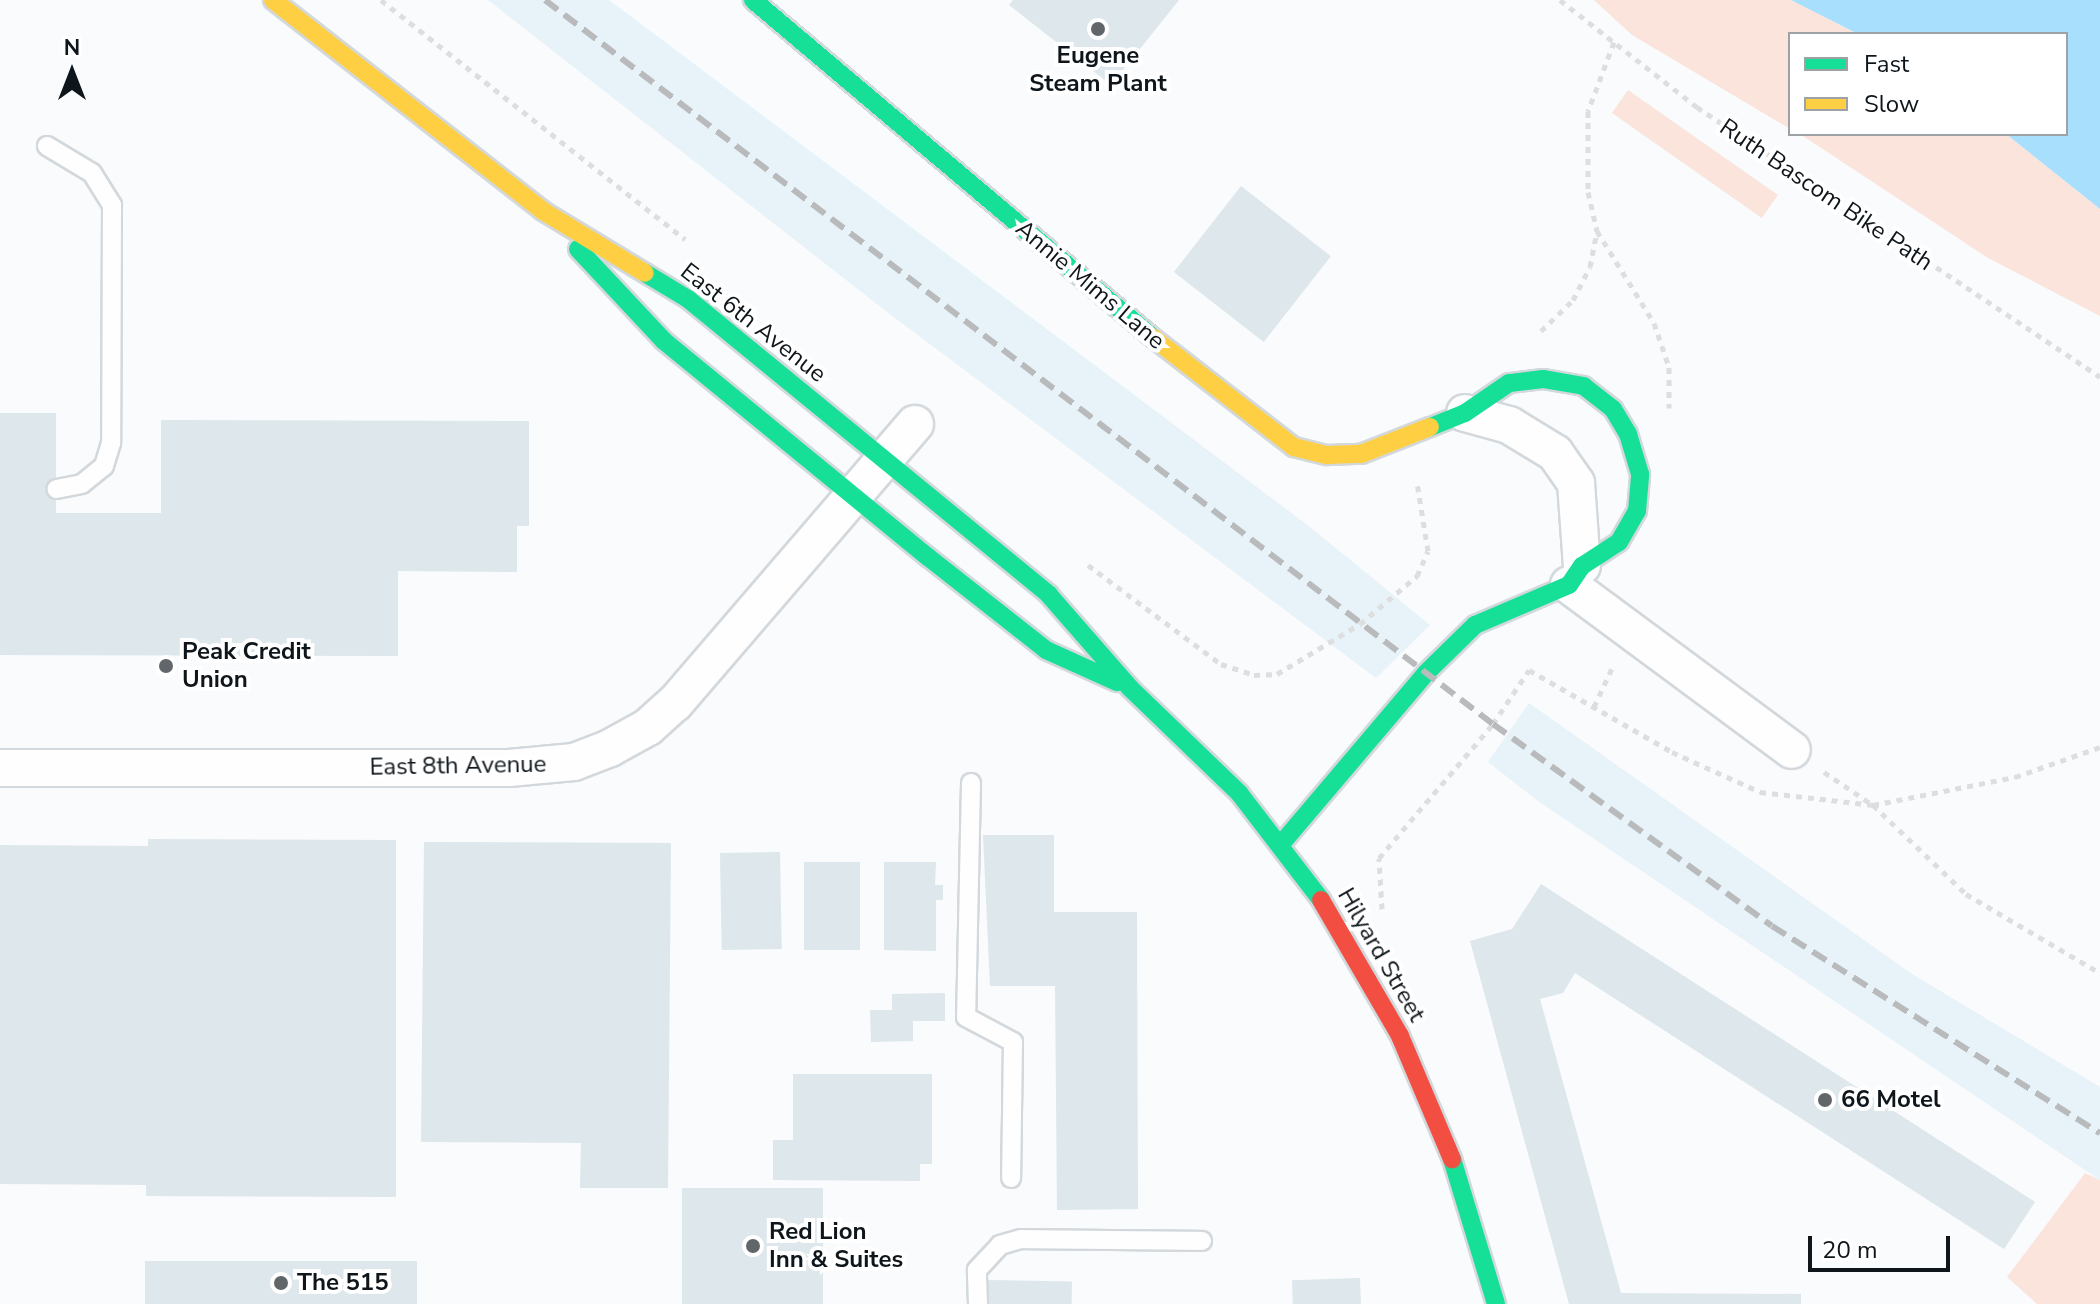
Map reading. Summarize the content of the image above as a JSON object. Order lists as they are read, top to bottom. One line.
{"streets":{"main road":["Annie Mims Lane","East 6th Avenue","Hilyard Street"],"street":["East 8th Avenue"],"path":["Ruth Bascom Bike Path"]},"crossings":[["Annie Mims Lane","Hilyard Street"],["East 6th Avenue","East 8th Avenue"],["East 6th Avenue","Hilyard Street"],["East 8th Avenue","Hilyard Street"]],"places":["Eugene Steam Plant","Peak Credit Union","66 Motel","Red Lion Inn & Suites","The 515"],"legend":["Fast","Slow"],"scale_bar":"20 m","north":"top"}
